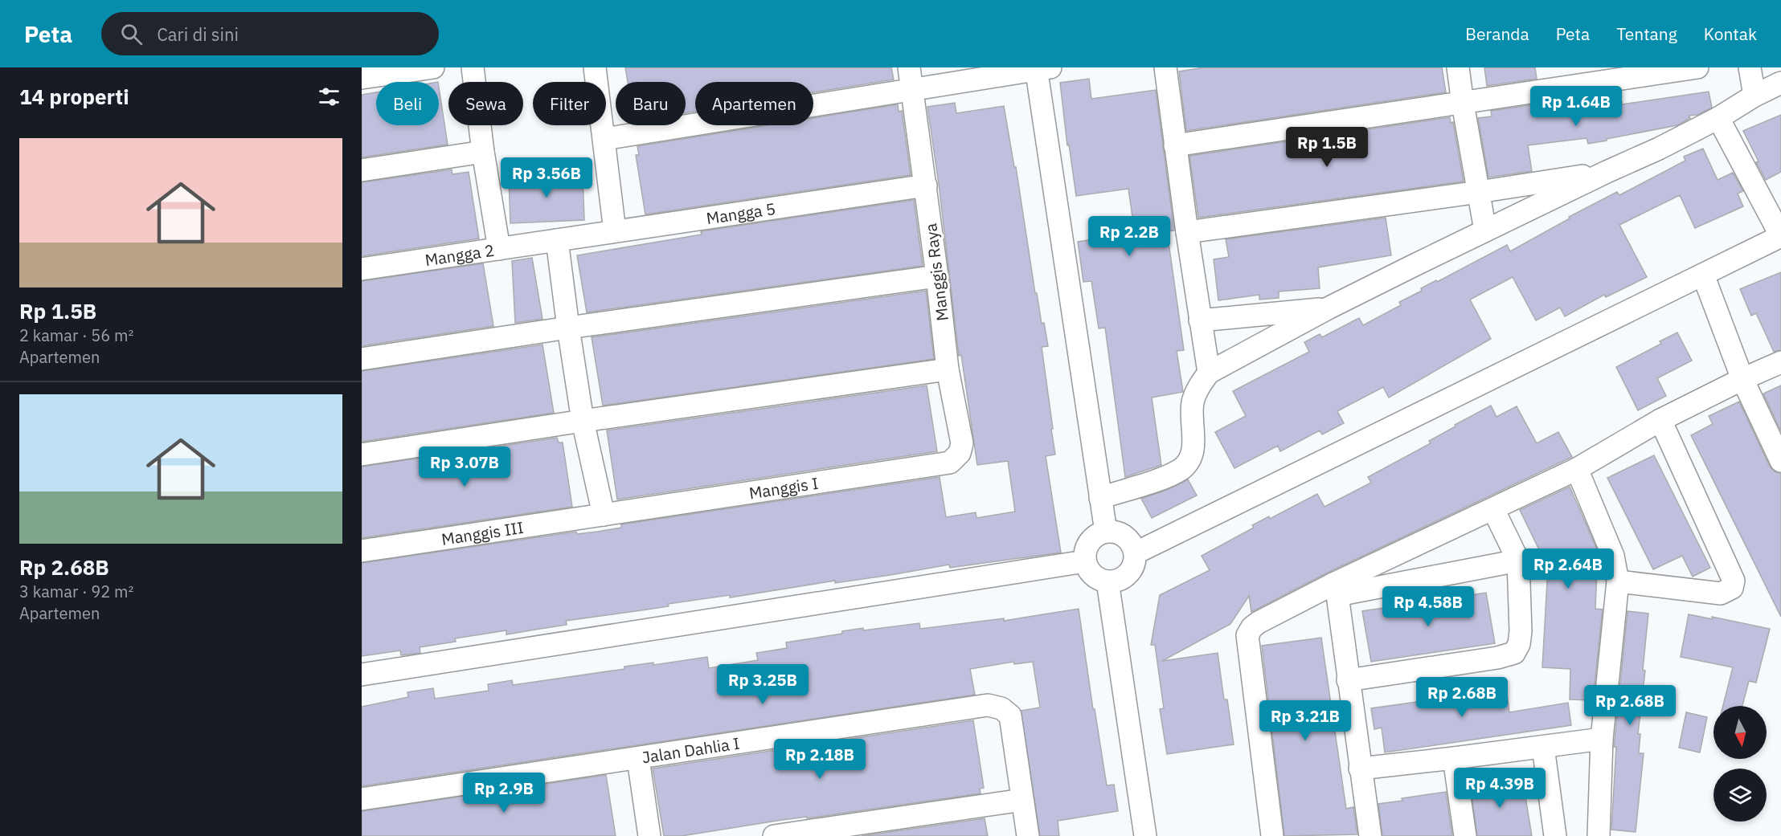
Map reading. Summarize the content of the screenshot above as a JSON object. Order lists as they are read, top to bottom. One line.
{"streets":{"street":["Mangga 5","Mangga 2","Manggis Raya","Manggis I","Manggis III","Jalan Dahlia I"]},"crossings":[["Mangga 5","Mangga 2"],["Mangga 5","Manggis Raya"],["Manggis Raya","Manggis I"],["Manggis I","Manggis III"]],"north":"bottom","page":{"header":"Peta","search":"Cari di sini","nav":["Beranda","Peta","Tentang","Kontak"],"heading":"14 properti","chip":["Beli","Sewa","Filter","Baru","Apartemen"],"price":["Rp 1.64B","Rp 1.5B","Rp 3.56B","Rp 2.2B","Rp 3.07B","Rp 2.64B","Rp 4.58B","Rp 3.25B","Rp 2.68B","Rp 2.68B","Rp 3.21B","Rp 2.18B","Rp 4.39B","Rp 2.9B"],"list":[{"name":"Rp 1.5B","note":"2 kamar · 56 m² · Apartemen"},{"name":"Rp 2.68B","note":"3 kamar · 92 m² · Apartemen"}]}}
